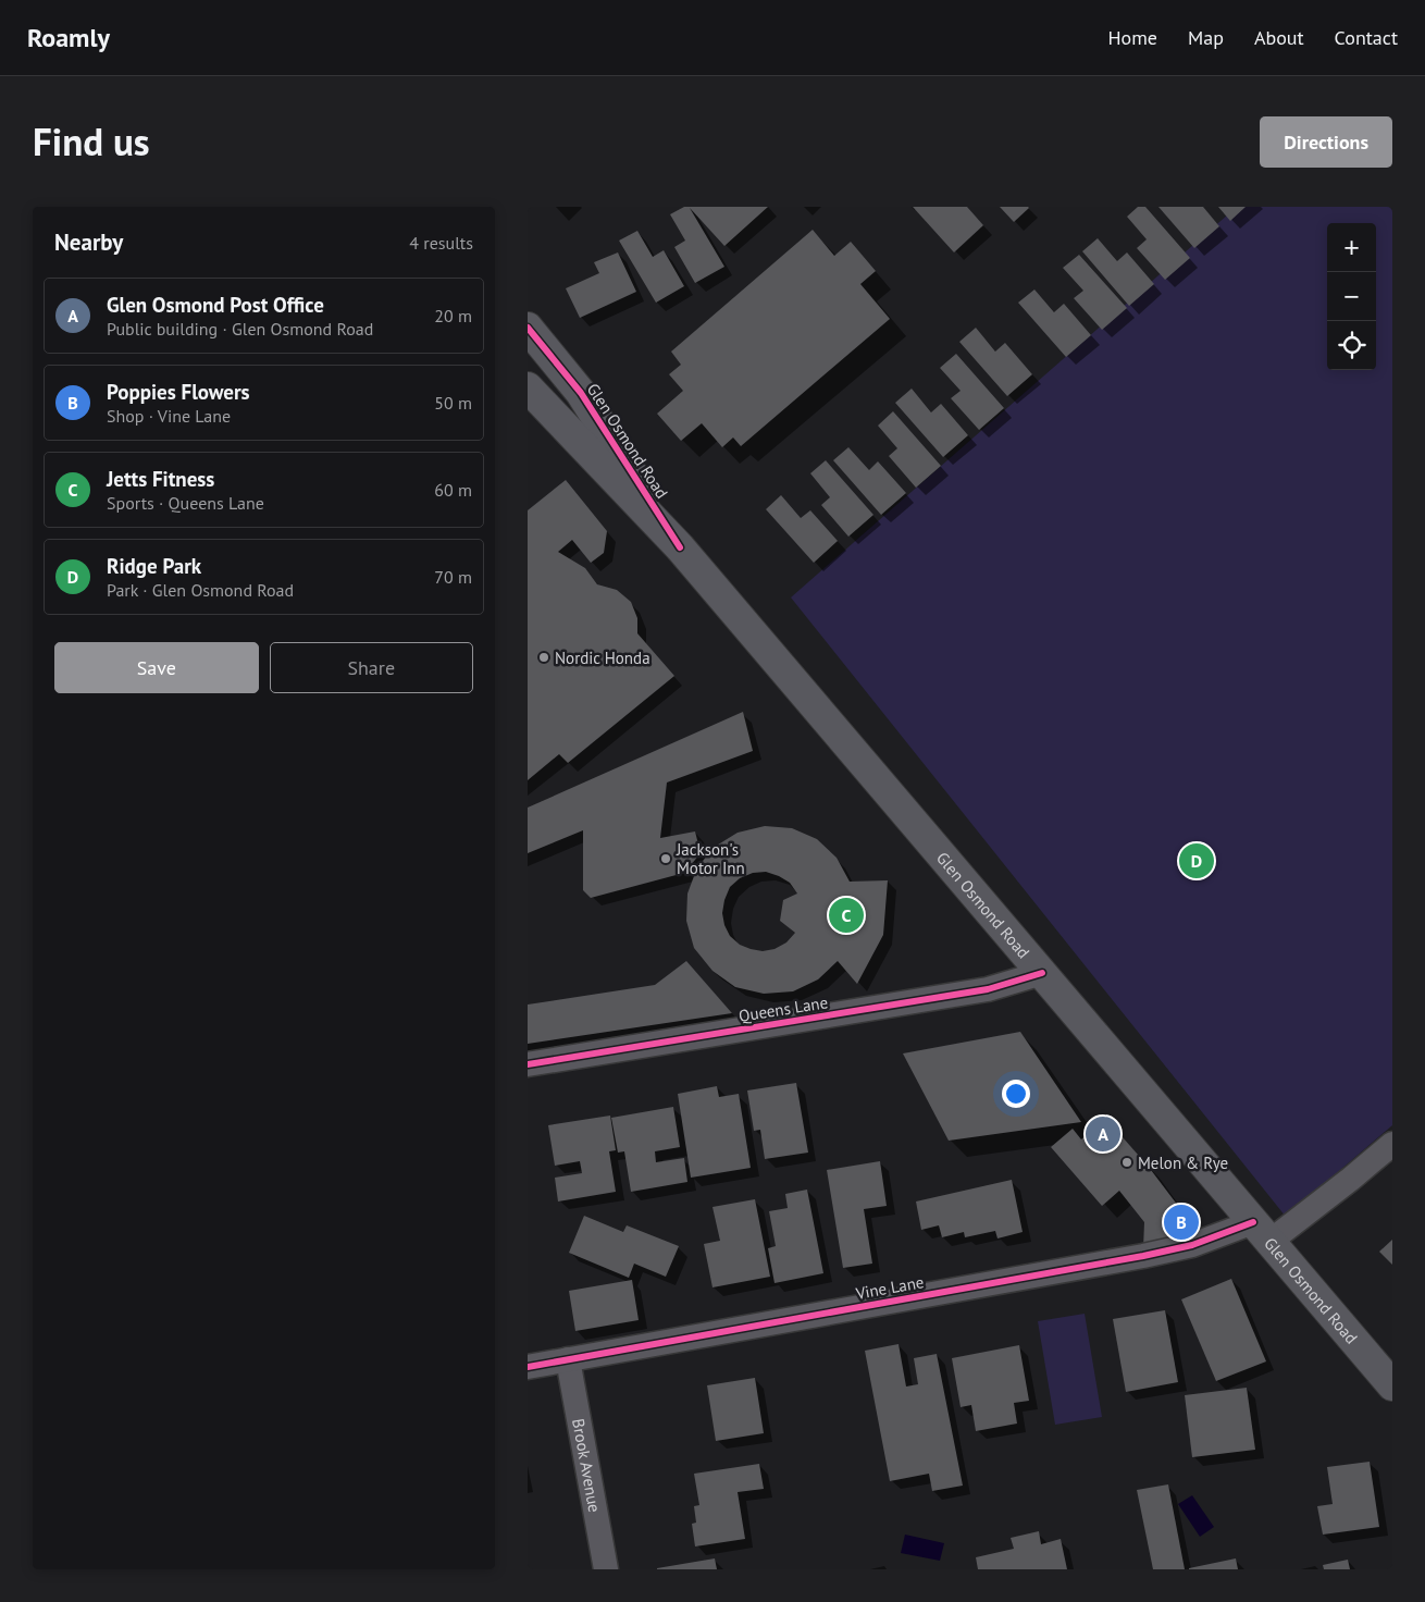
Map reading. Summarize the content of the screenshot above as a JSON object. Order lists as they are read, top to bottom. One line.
{"streets":{"highway":["Glen Osmond Road"],"street":["Queens Lane","Vine Lane","Brook Avenue"]},"crossings":[["Glen Osmond Road","Queens Lane"],["Glen Osmond Road","Vine Lane"],["Vine Lane","Brook Avenue"]],"places":["Nordic Honda","Jackson's Motor Inn","Melon & Rye"],"page":{"header":"Roamly","nav":["Home","Map","About","Contact"],"title":"Find us","buttons":["Directions",["Save","Share"]],"heading":["Nearby","4 results"],"map_buttons":["+","−"],"list":[{"mark":"A","name":"Glen Osmond Post Office","note":"Public building · Glen Osmond Road","value":"20 m"},{"mark":"B","name":"Poppies Flowers","note":"Shop · Vine Lane","value":"50 m"},{"mark":"C","name":"Jetts Fitness","note":"Sports · Queens Lane","value":"60 m"},{"mark":"D","name":"Ridge Park","note":"Park · Glen Osmond Road","value":"70 m"}],"pins":["D","C","A","B"]}}
